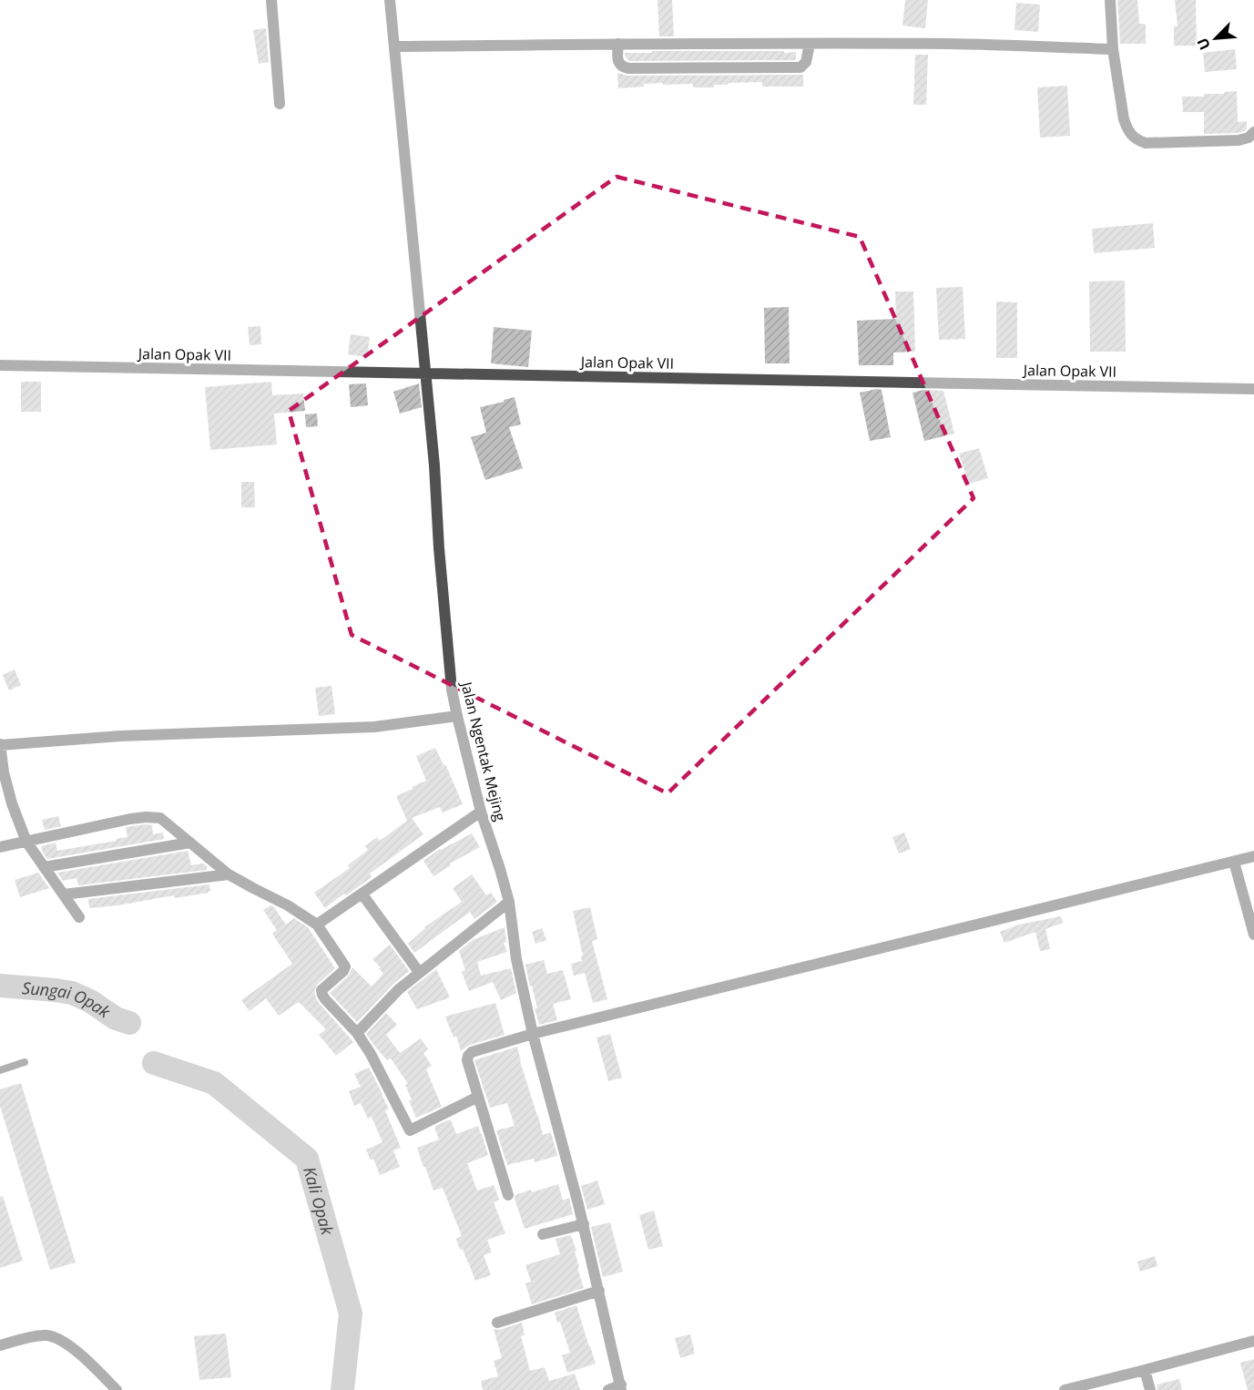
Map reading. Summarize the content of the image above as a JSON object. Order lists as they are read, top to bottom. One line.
{"streets":{"street":["Jalan Opak VII","Jalan Ngentak Mejing"]},"crossings":[["Jalan Opak VII","Jalan Ngentak Mejing"]],"water":["Sungai Opak","Kali Opak"],"north":"bottom left"}
